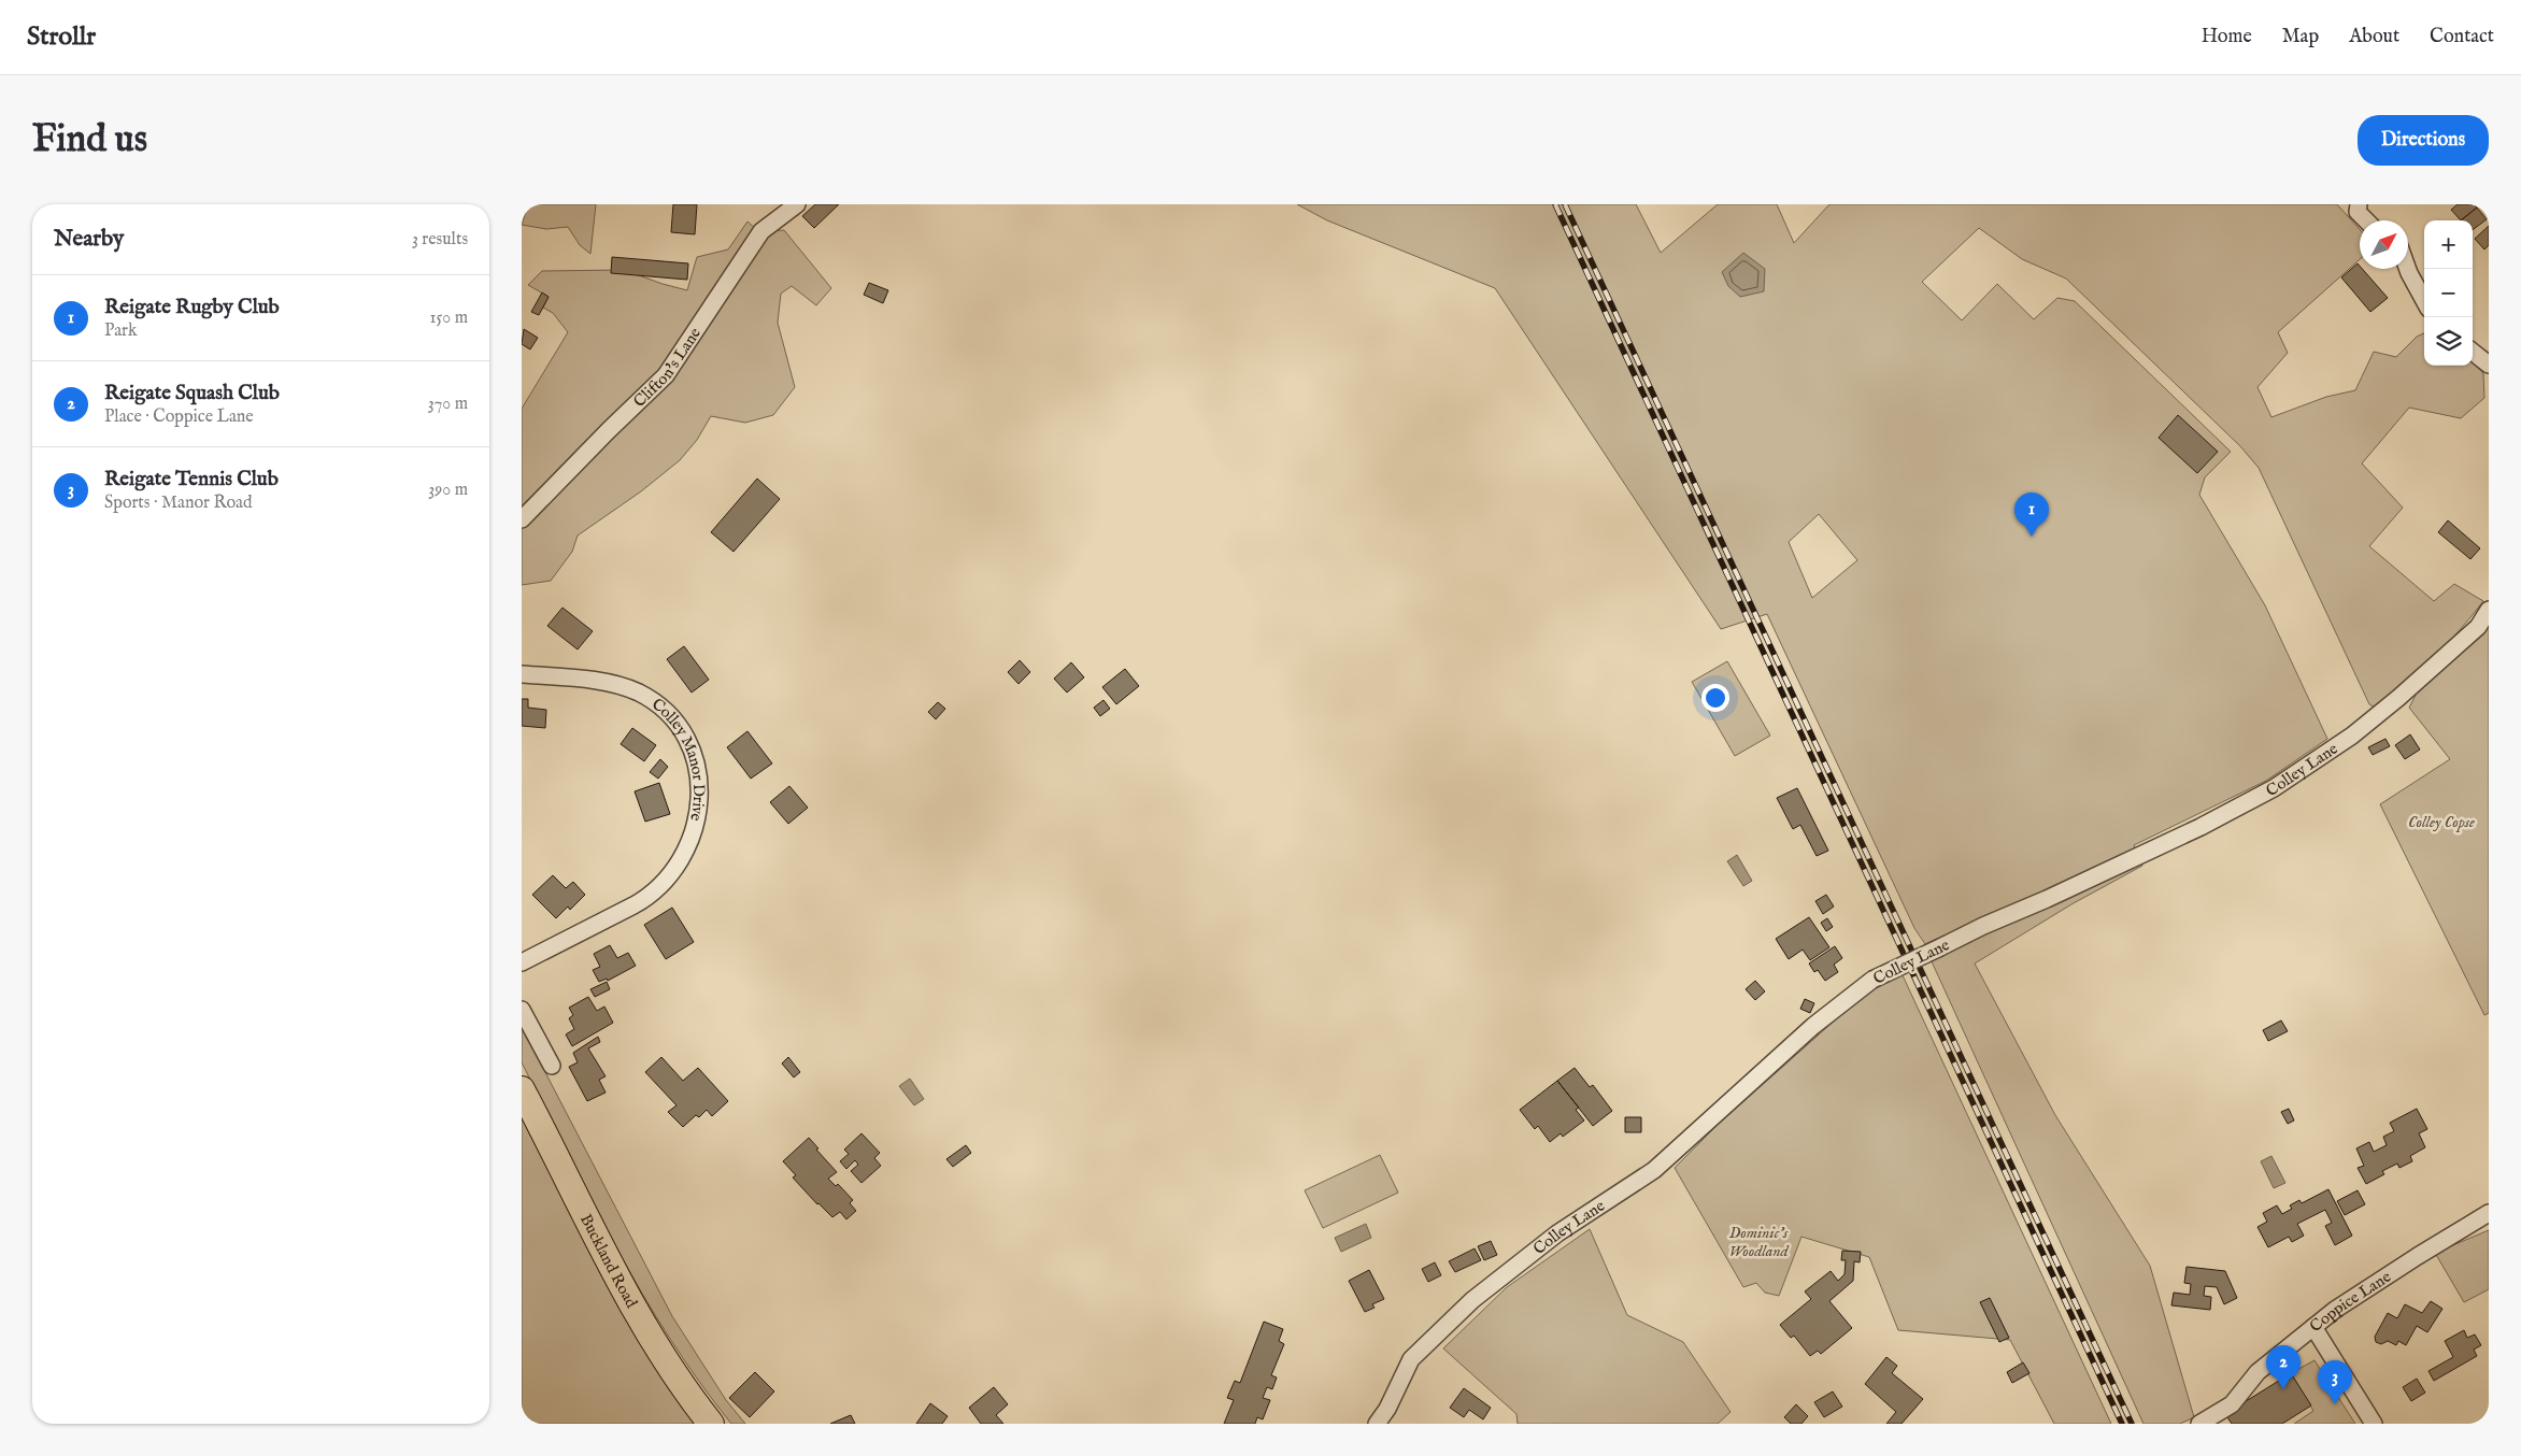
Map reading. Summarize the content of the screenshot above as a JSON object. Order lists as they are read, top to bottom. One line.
{"streets":{"main road":["Buckland Road"],"street":["Clifton's Lane","Colley Manor Drive","Colley Lane","Coppice Lane"]},"parks":["Colley Copse","Dominic's Woodland"],"north":"top right","page":{"header":"Strollr","nav":["Home","Map","About","Contact"],"buttons":"Directions","title":"Find us","heading":["Nearby","3 results"],"map_buttons":["+","−"],"list":[{"mark":"1","name":"Reigate Rugby Club","note":"Park","value":"150 m"},{"mark":"2","name":"Reigate Squash Club","note":"Place · Coppice Lane","value":"370 m"},{"mark":"3","name":"Reigate Tennis Club","note":"Sports · Manor Road","value":"390 m"}],"pins":["1","2","3"]}}
